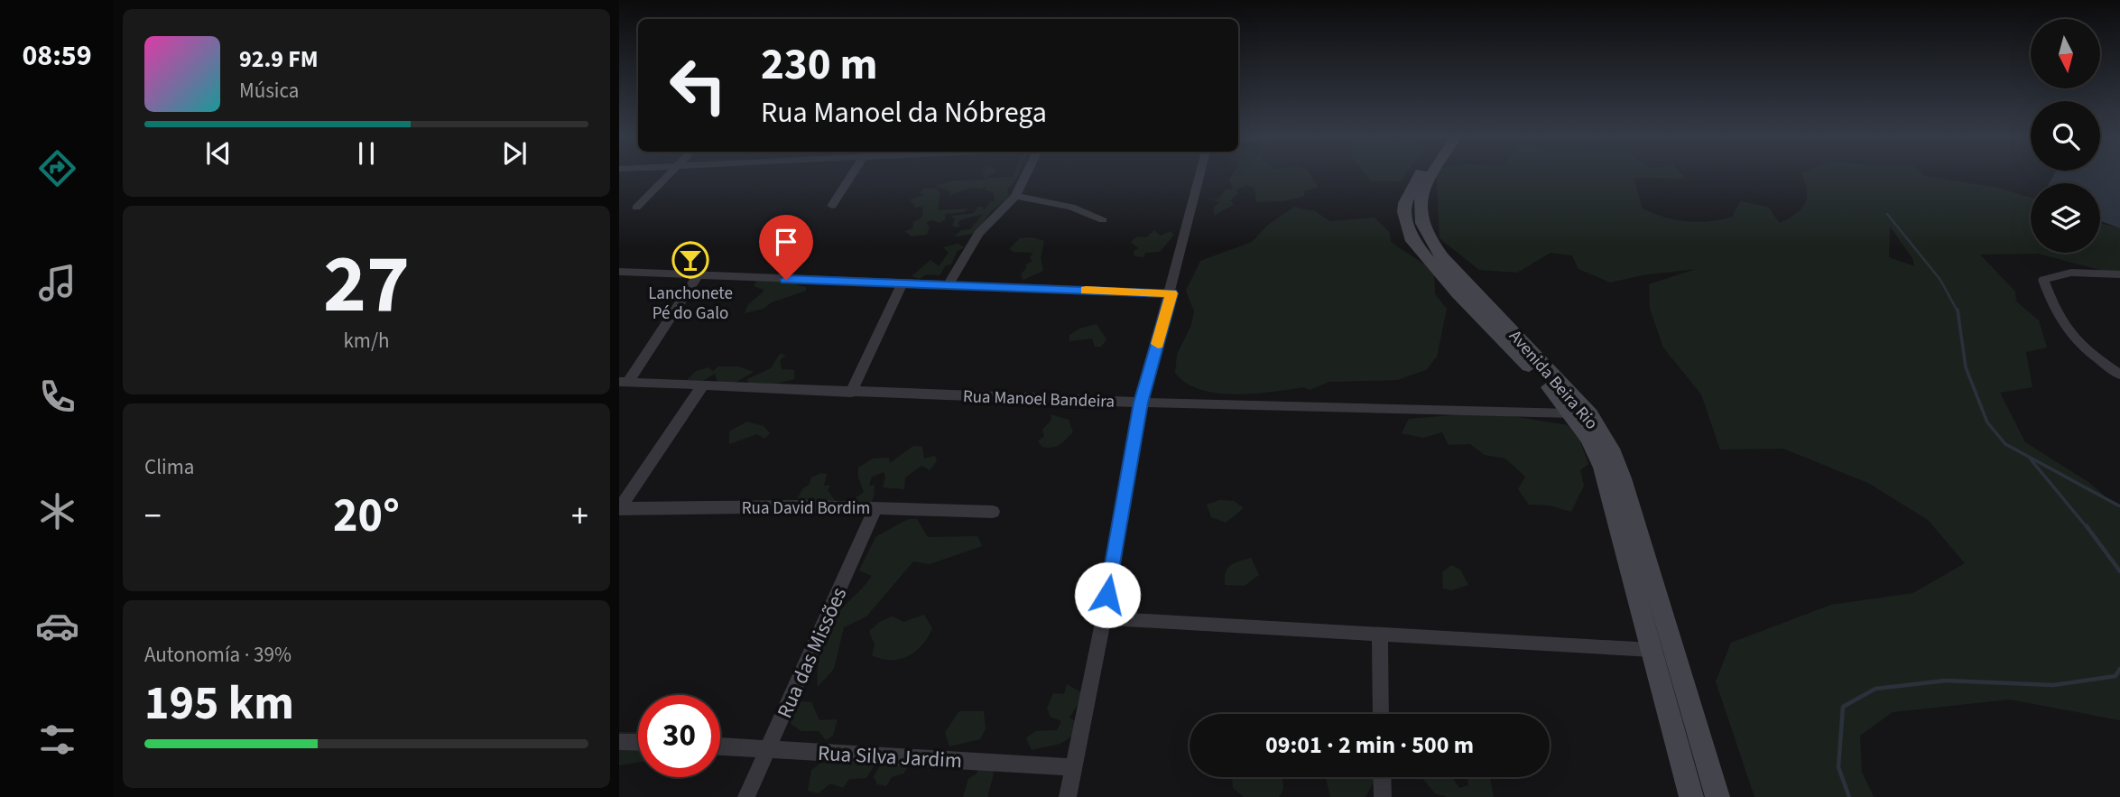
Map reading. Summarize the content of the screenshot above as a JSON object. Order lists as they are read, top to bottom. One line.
{"streets":{"main road":["Avenida Beira Rio"],"street":["Rua Manoel Bandeira","Rua David Bordim","Rua das Missões","Rua Silva Jardim"]},"crossings":[["Avenida Beira Rio","Rua Manoel Bandeira"],["Rua David Bordim","Rua das Missões"],["Rua das Missões","Rua Silva Jardim"]],"places":{"bar":["Lanchonete Pé do Galo"]},"north":"bottom","page":{"tabs":"08:59","turn":["230 m","Rua Manoel da Nóbrega"],"song":["92.9 FM","Música"],"tile":[["27","km/h"],"Clima",["Autonomía · 39%","195 km"]],"heat":["−","20°","+"],"limit":"30","trip":"09:01 · 2 min · 500 m"}}
